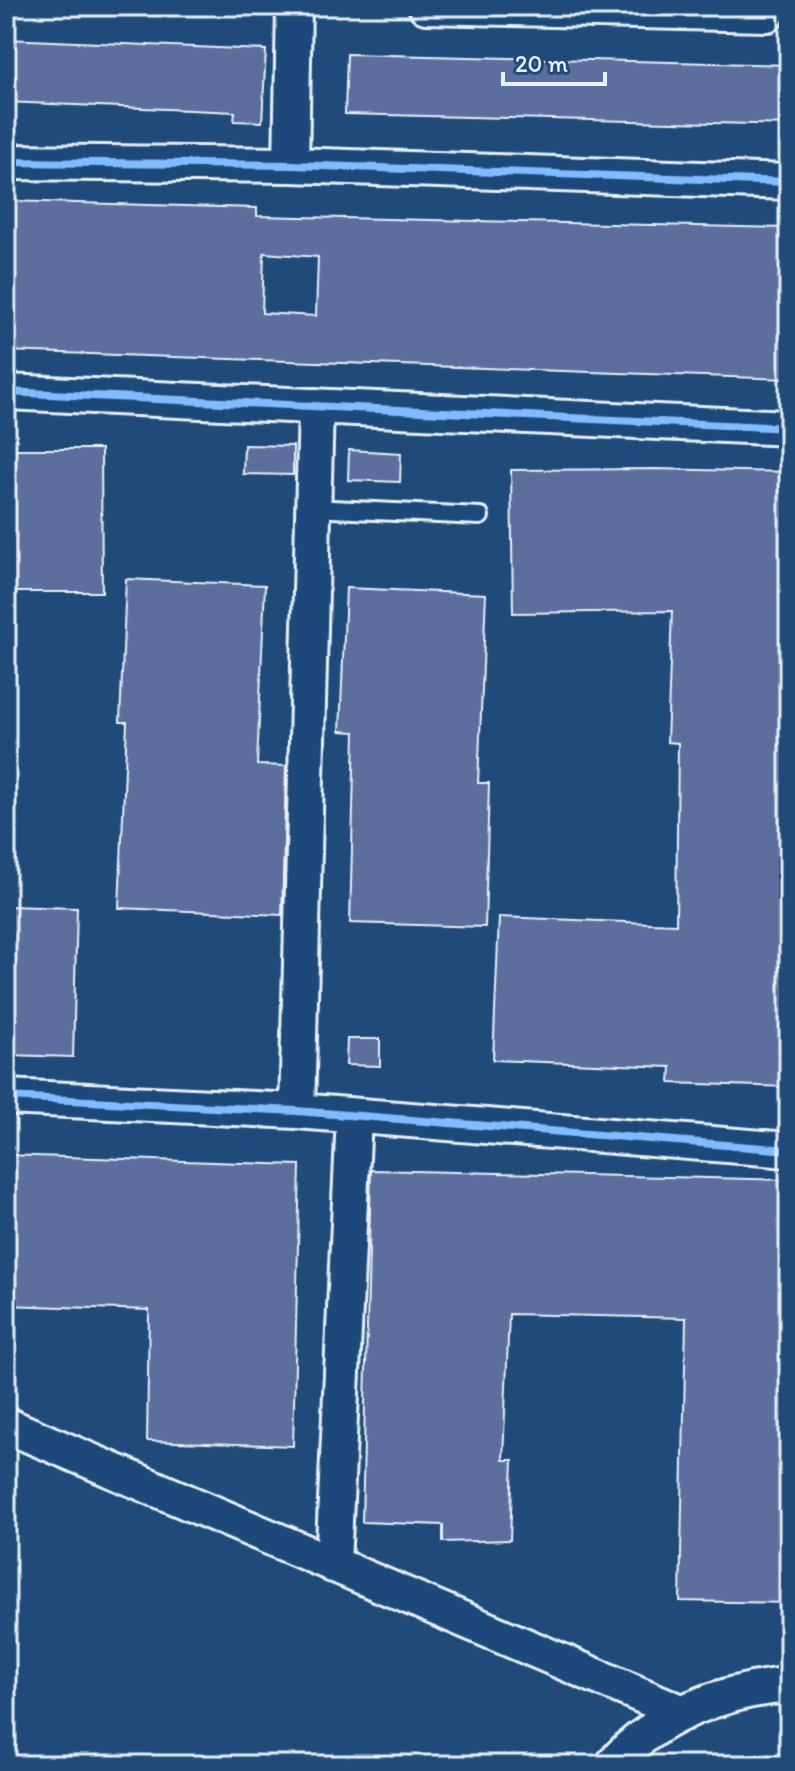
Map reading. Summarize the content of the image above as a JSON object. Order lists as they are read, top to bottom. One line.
{"scale_bar":"20 m"}
